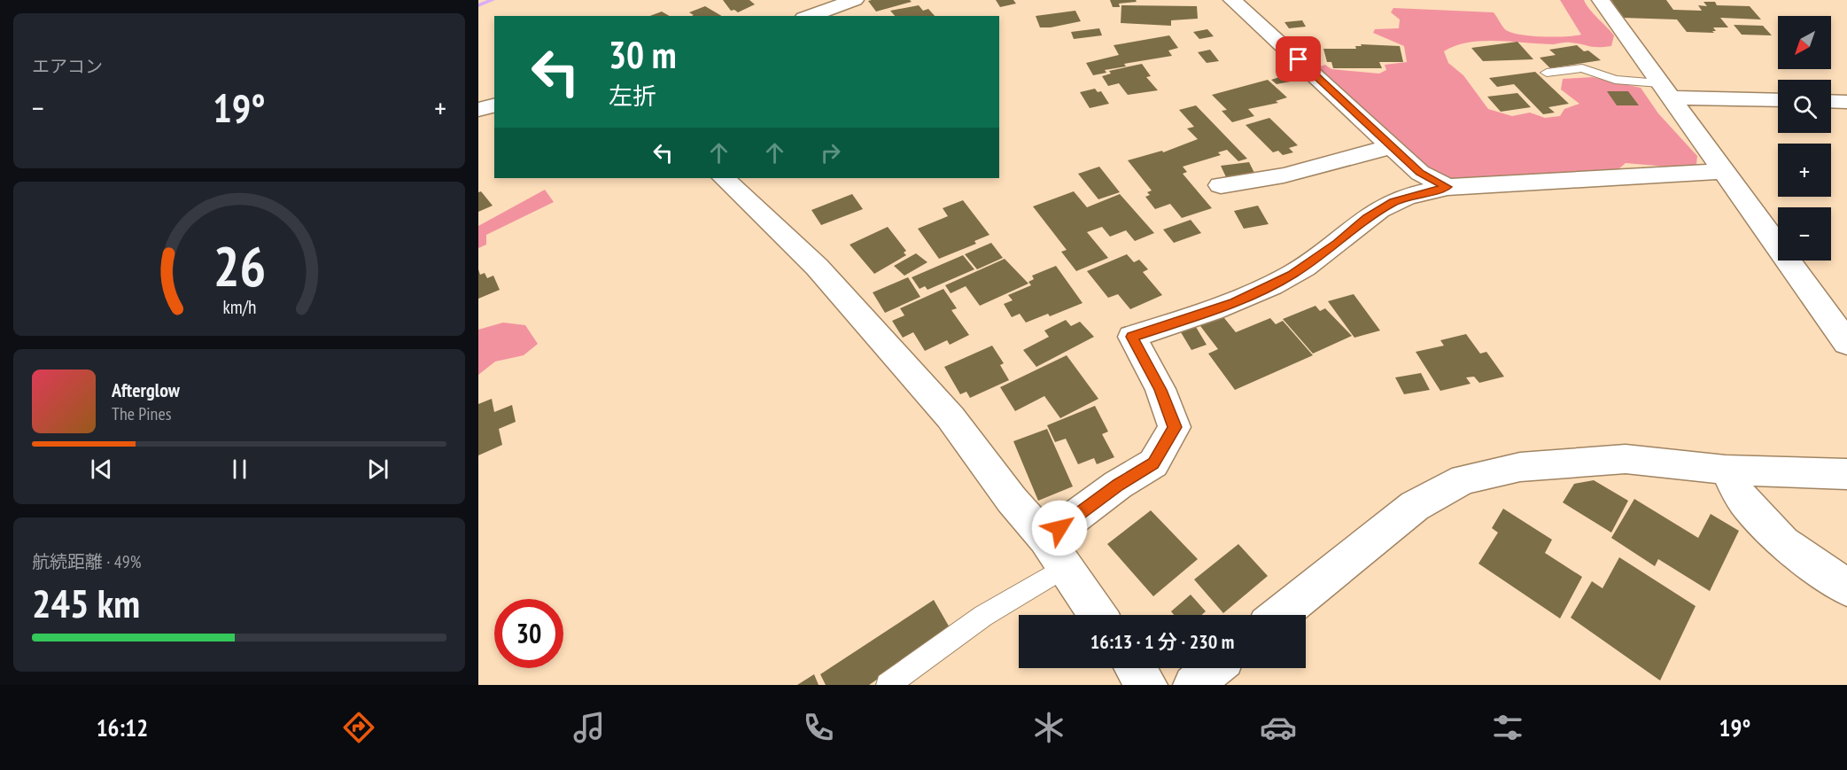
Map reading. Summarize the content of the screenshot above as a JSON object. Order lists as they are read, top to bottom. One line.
{"north":"bottom left","page":{"tile":["エアコン",["航続距離 · 49%","245 km"]],"map_buttons":["+","−"],"turn":["30 m","左折"],"heat":["−","19°","+"],"song":["Afterglow","The Pines"],"limit":"30","trip":"16:13 · 1 分 · 230 m","tabs":["16:12","19°"],"gauge":["26","km/h"]}}
